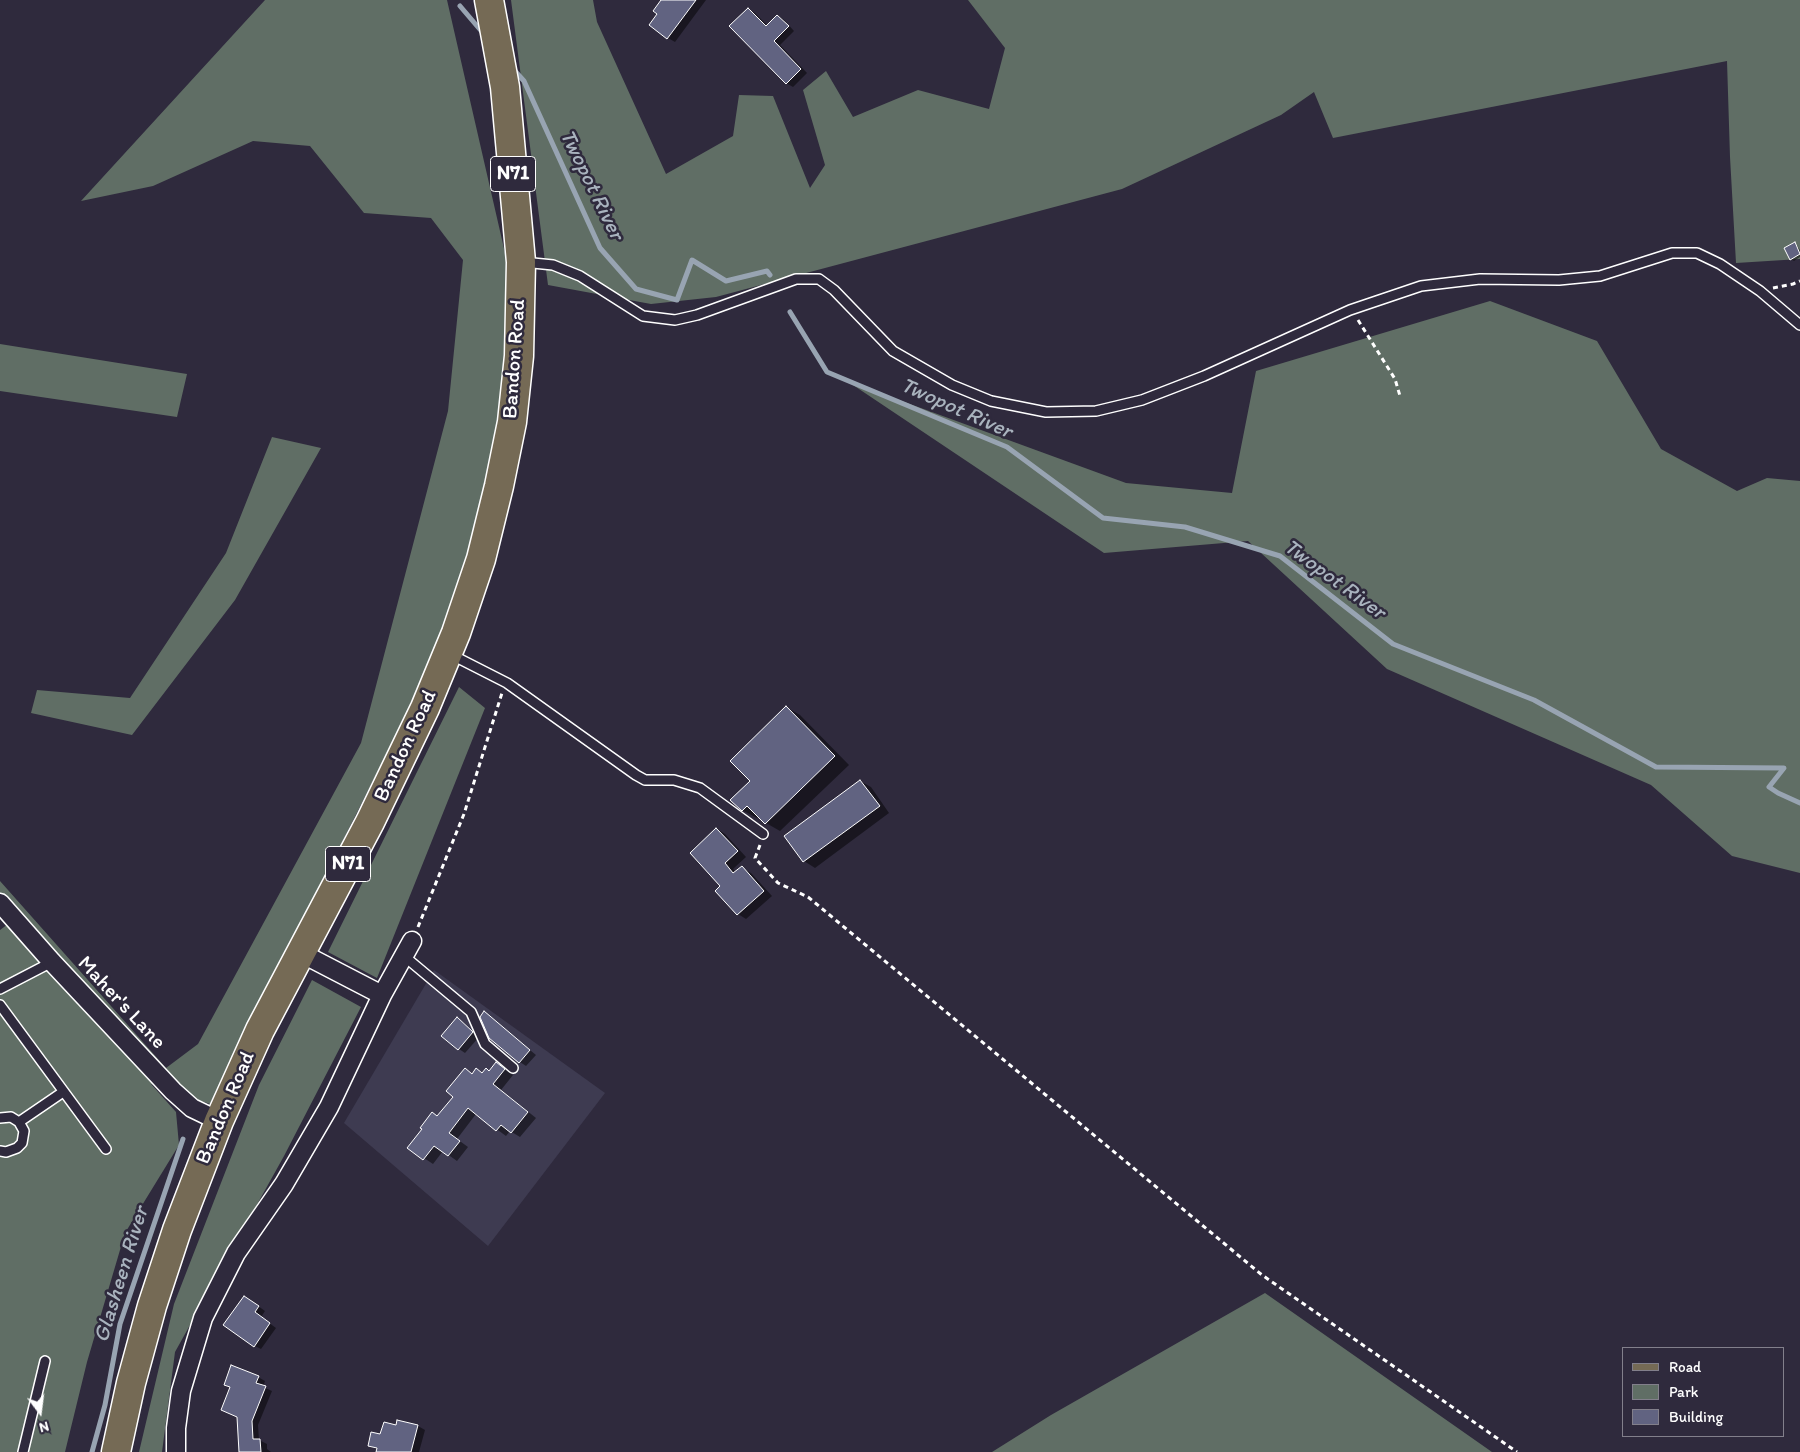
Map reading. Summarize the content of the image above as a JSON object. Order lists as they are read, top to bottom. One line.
{"streets":{"main road":["N71","Bandon Road"],"street":["Maher's Lane"]},"crossings":[["Bandon Road","Maher's Lane"]],"water":["Twopot River","Glasheen River"],"legend":["Road","Park","Building"],"north":"bottom"}
